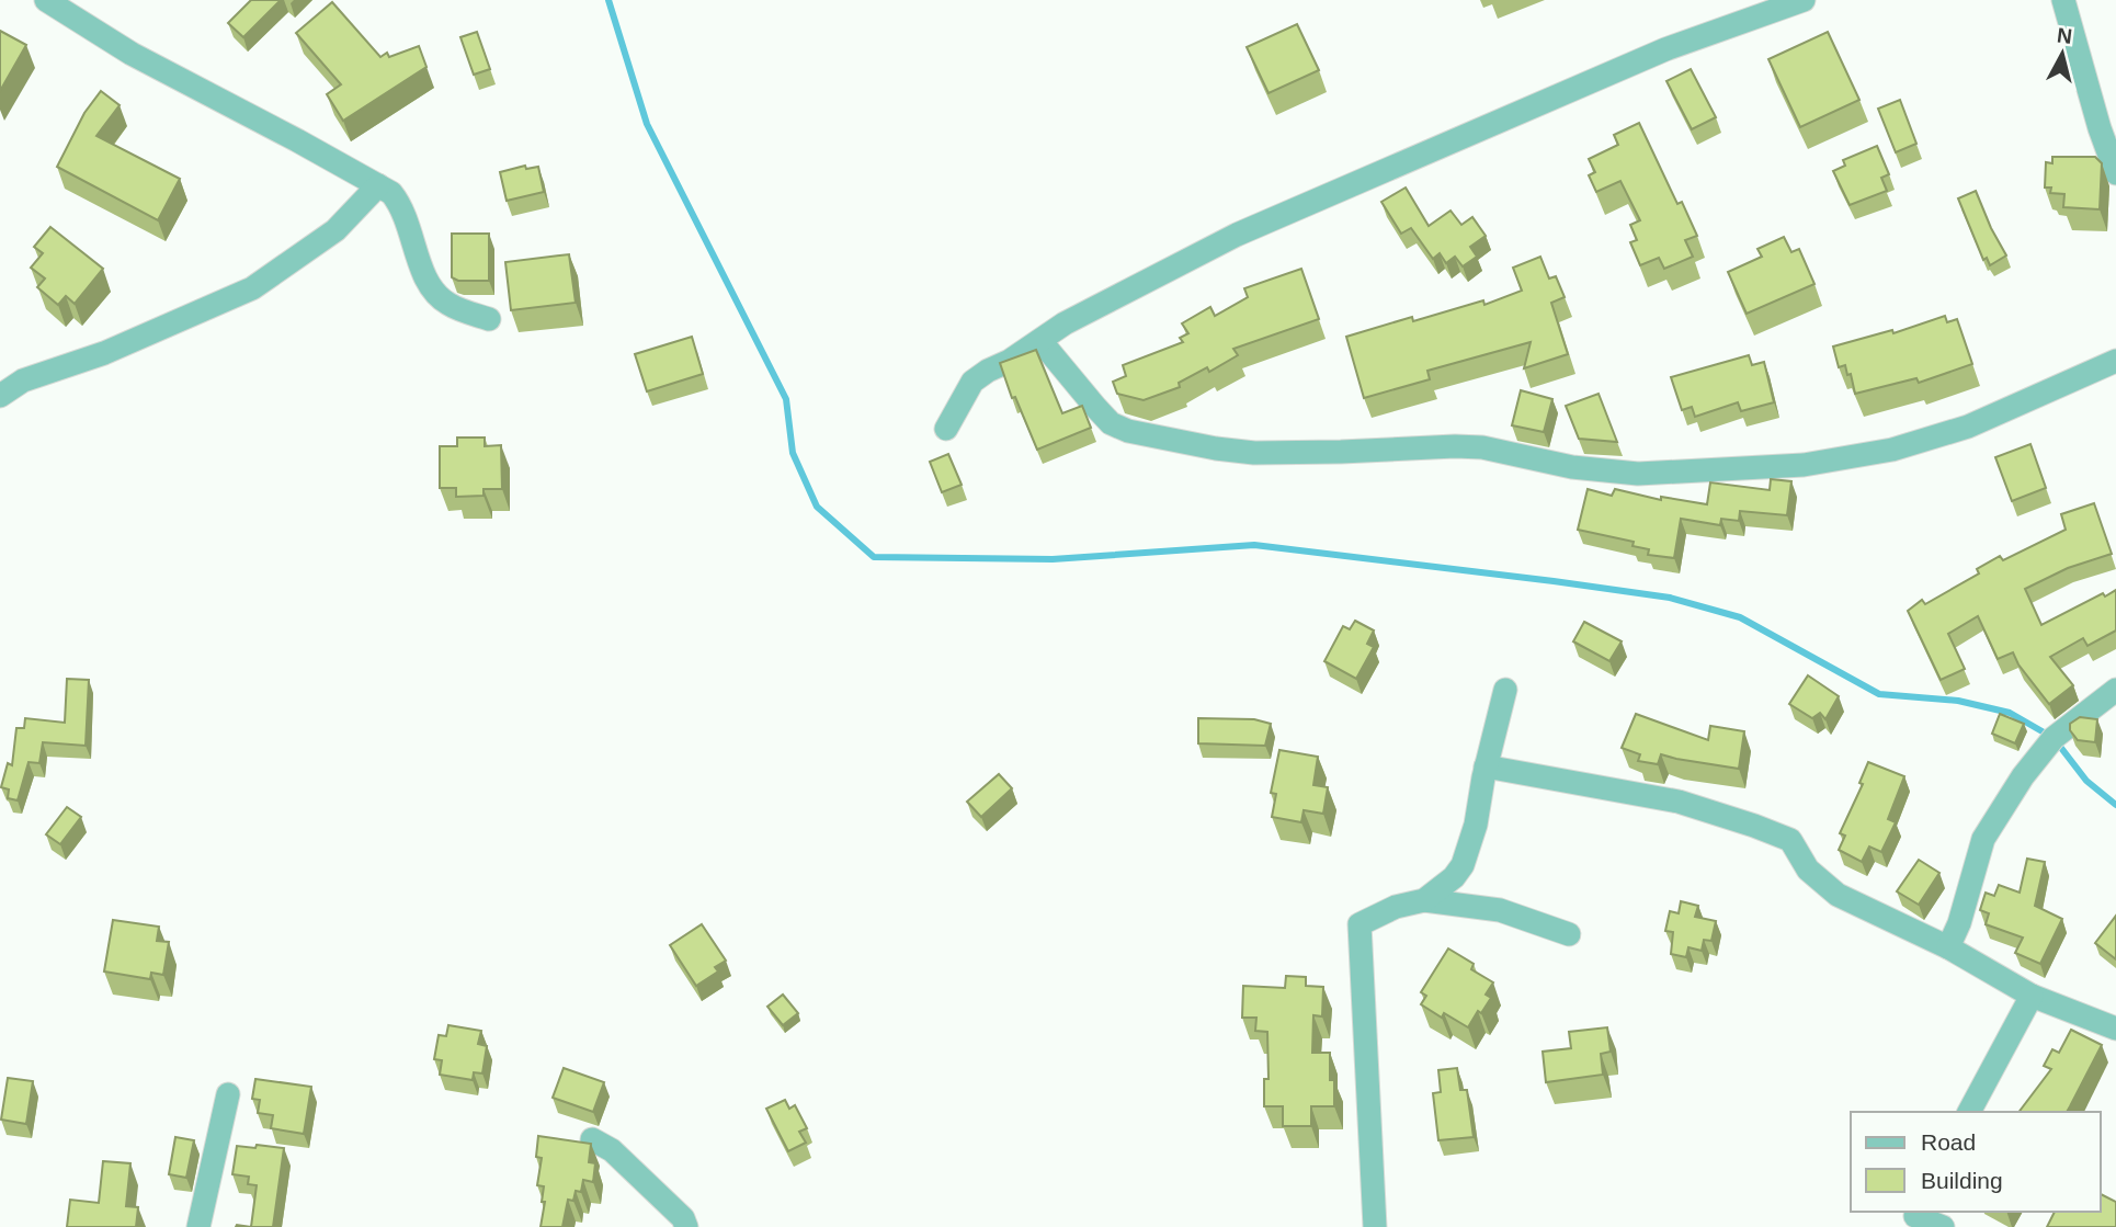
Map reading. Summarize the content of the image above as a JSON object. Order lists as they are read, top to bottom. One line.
{"legend":["Road","Building"],"north":"top"}
